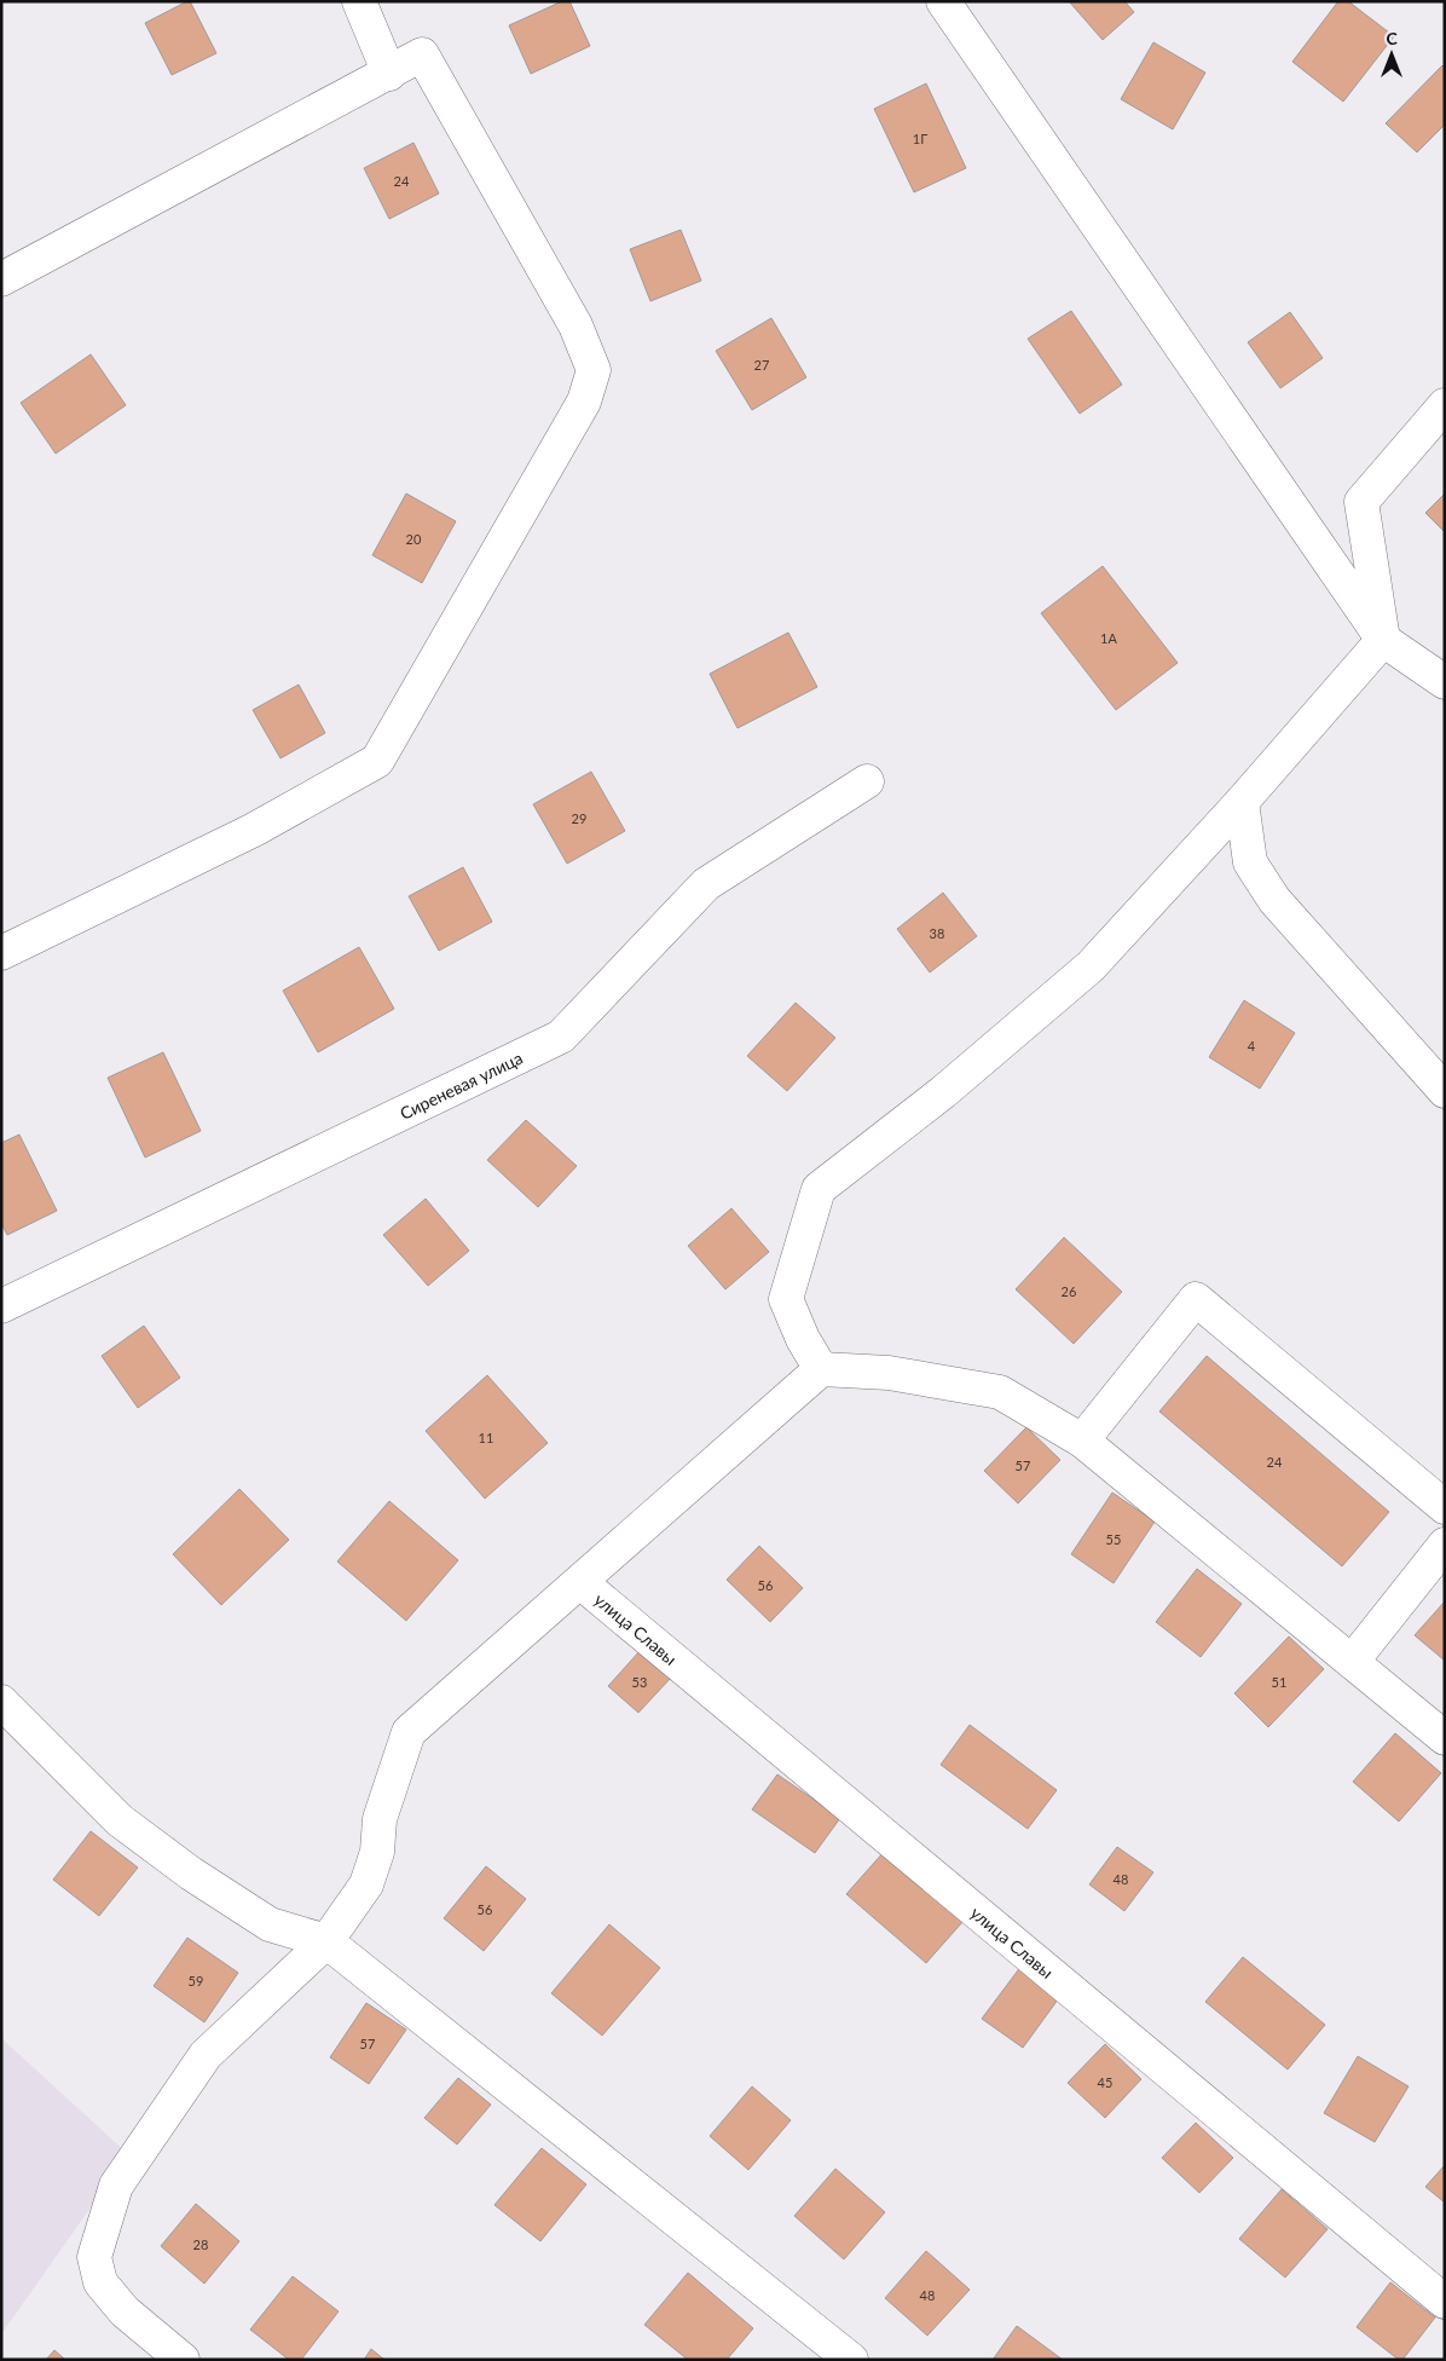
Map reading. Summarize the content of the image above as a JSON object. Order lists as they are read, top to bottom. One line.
{"streets":{"street":["Сиреневая улица","улица Славы"]},"house_numbers":["1Г","24","27","20","1А","29","38","4","26","11","24","57","55","56","53","51","48","56","59","57","45","28","48"],"north":"top"}
